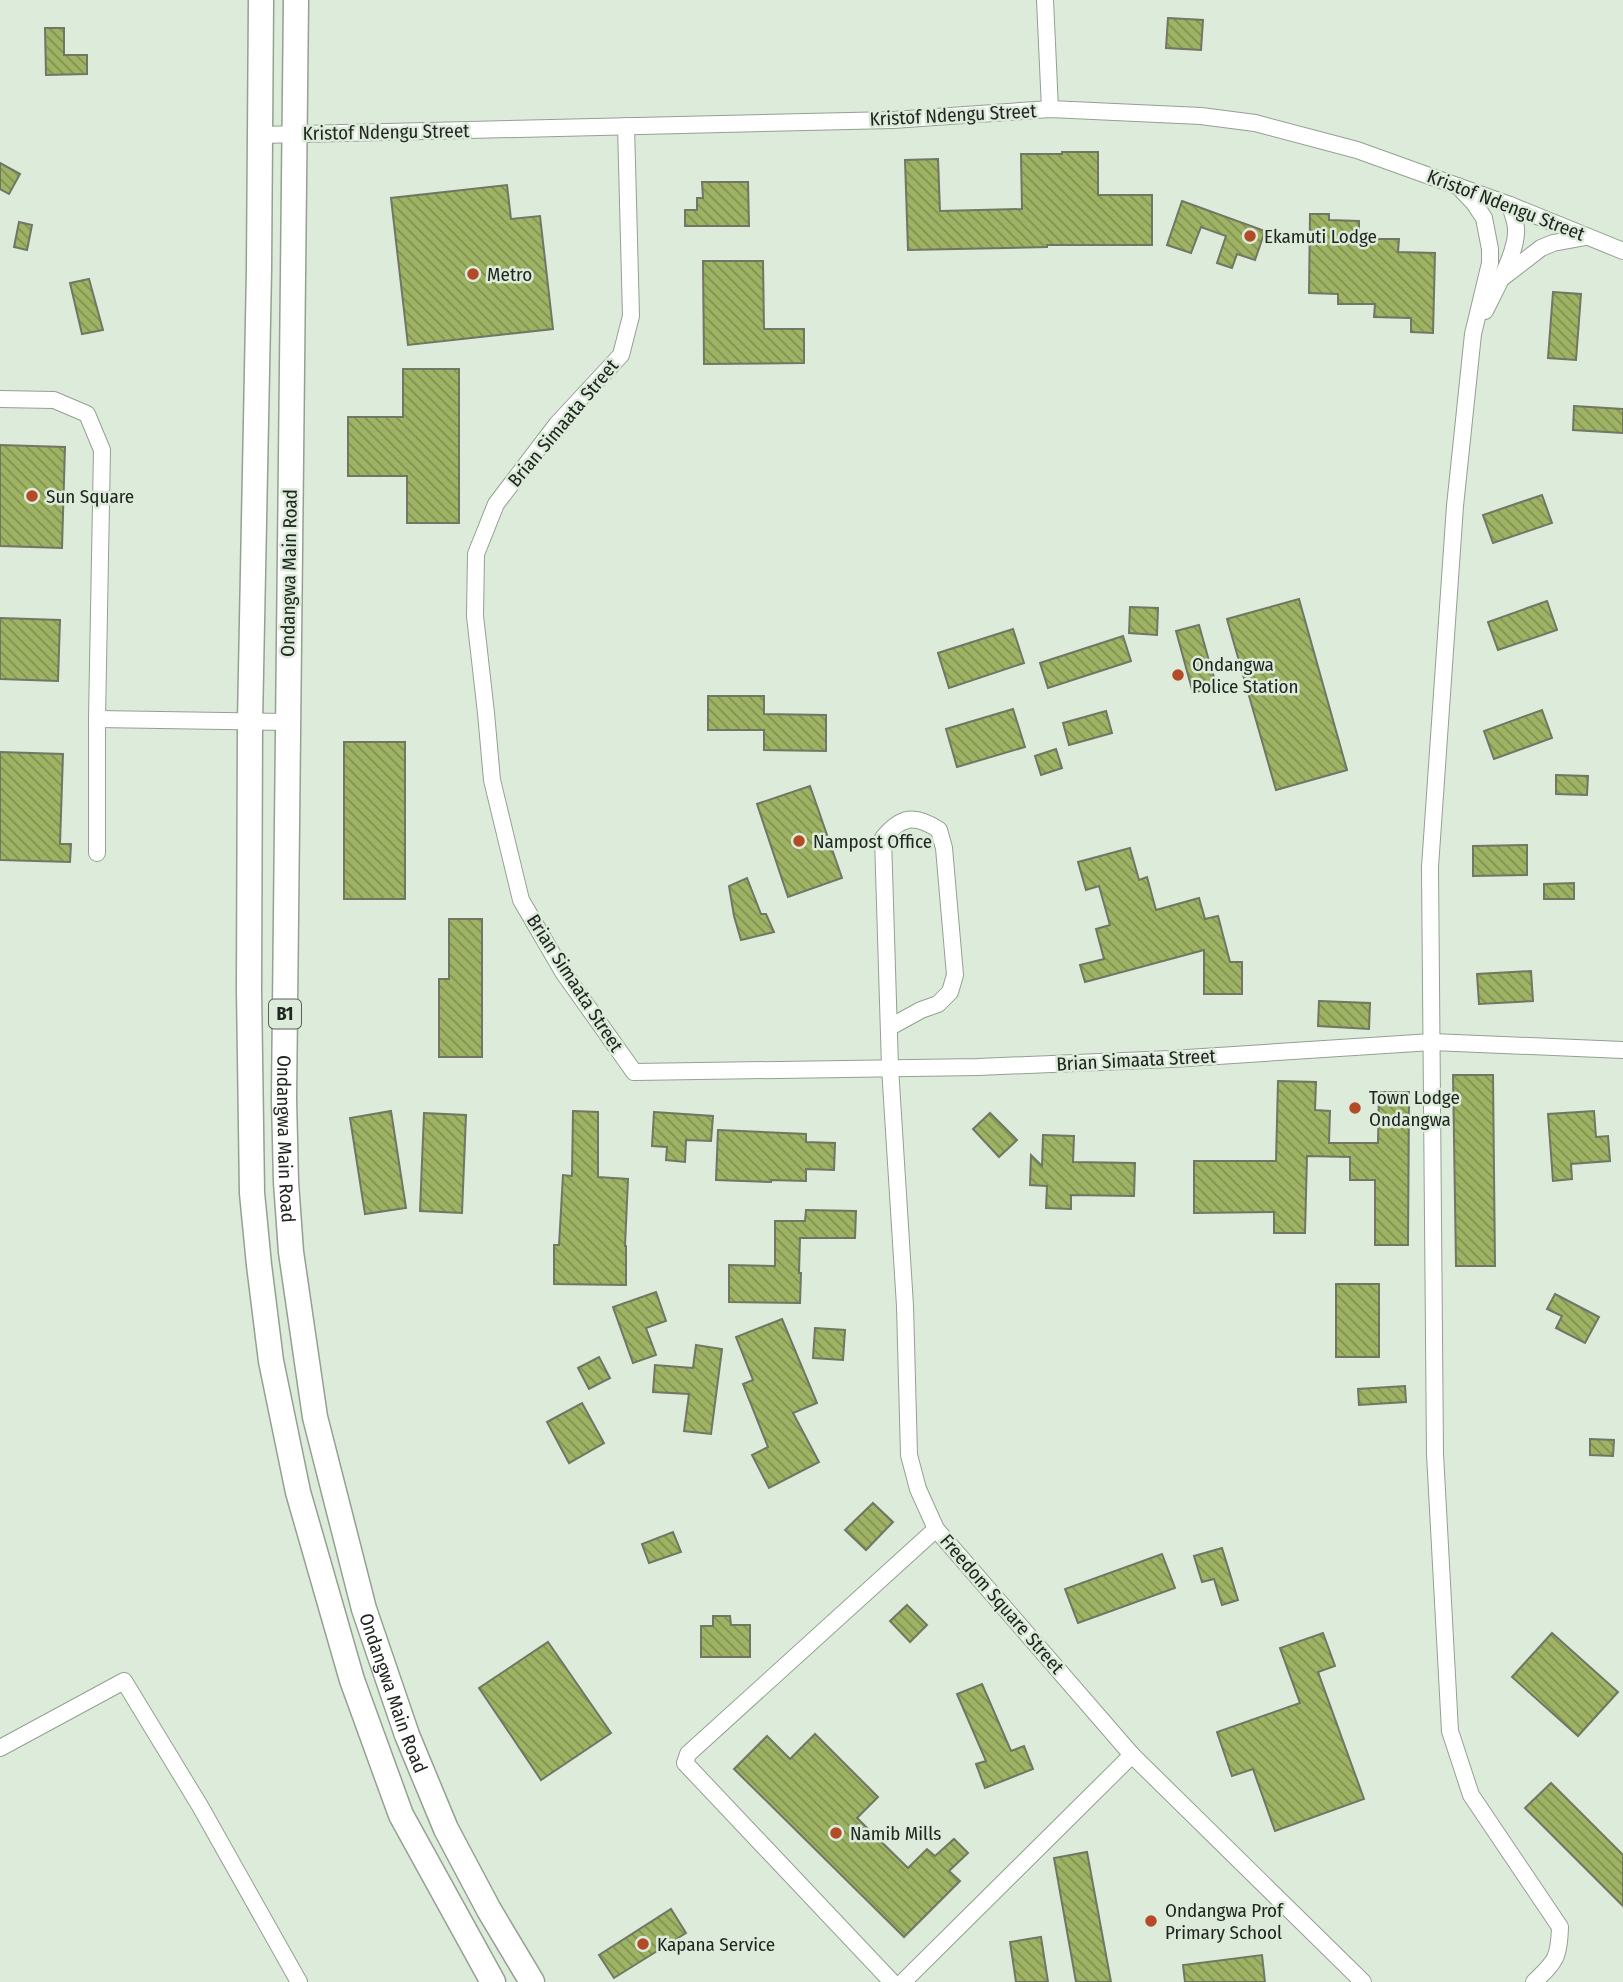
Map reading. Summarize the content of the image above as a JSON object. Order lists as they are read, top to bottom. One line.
{"streets":{"main road":["Ondangwa Main Road","B1"],"street":["Kristof Ndengu Street","Brian Simaata Street","Freedom Square Street"]},"crossings":[["Kristof Ndengu Street","Brian Simaata Street"],["Kristof Ndengu Street","Ondangwa Main Road"],["Brian Simaata Street","Freedom Square Street"]],"places":["Ekamuti Lodge","Metro","Sun Square","Ondangwa Police Station","Nampost Office","Town Lodge Ondangwa","Namib Mills","Ondangwa Prof Primary School","Kapana Service"]}
